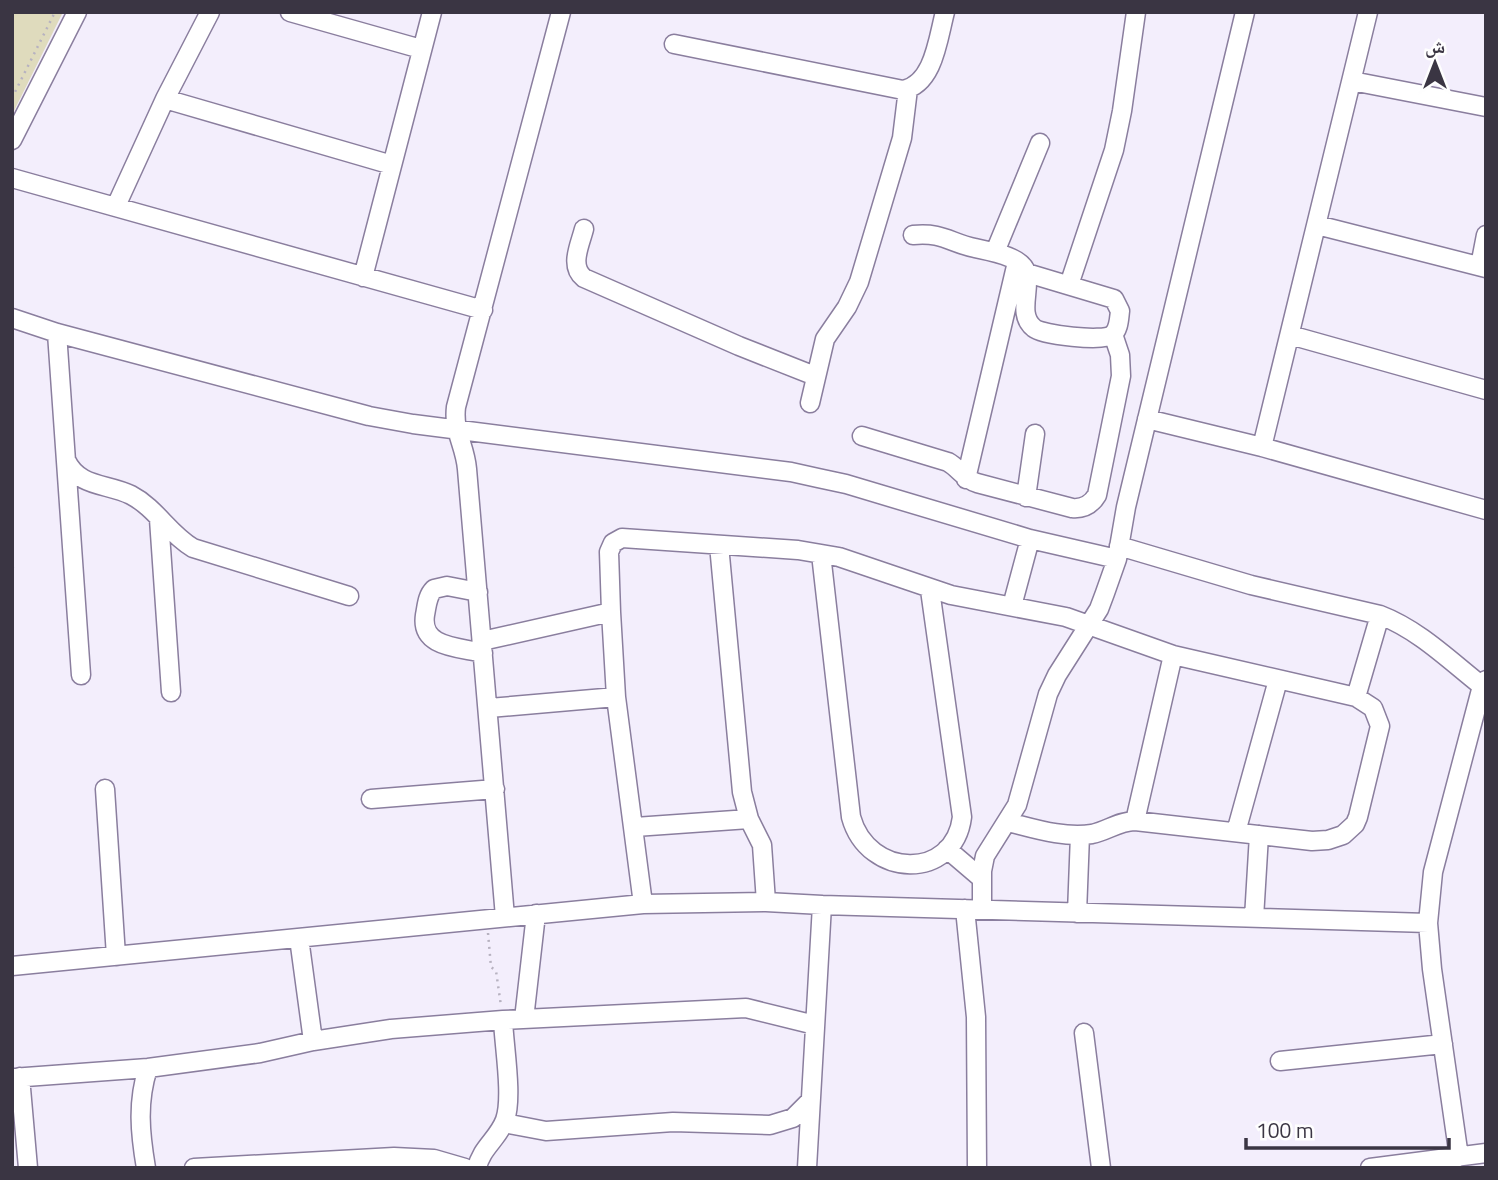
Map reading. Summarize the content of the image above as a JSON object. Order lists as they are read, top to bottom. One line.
{"scale_bar":"100 m","north":"top"}
